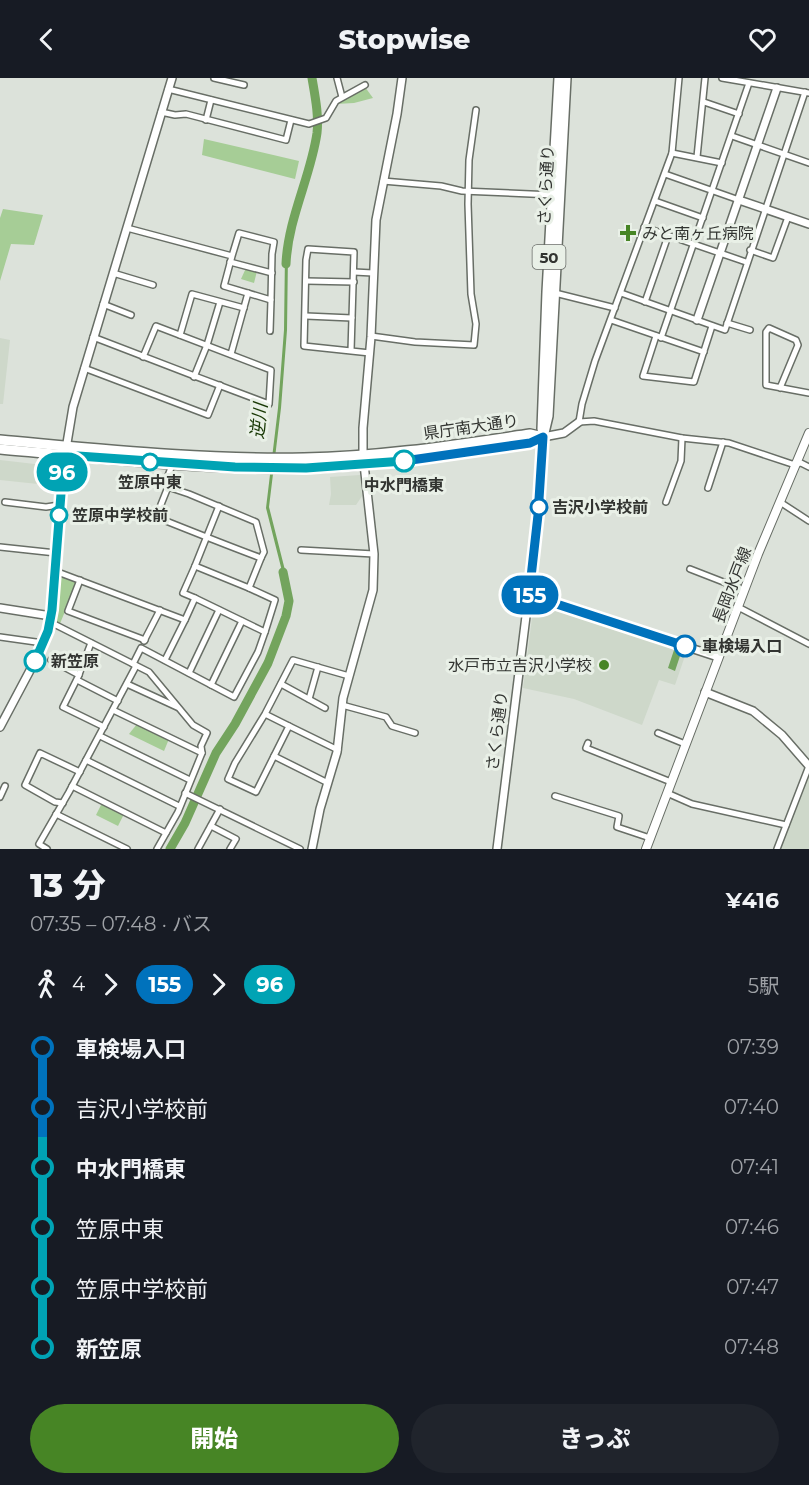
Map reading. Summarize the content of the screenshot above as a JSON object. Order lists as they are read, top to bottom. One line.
{"streets":{"main road":["さくら通り","50","県庁南大通り","長岡水戸線"]},"crossings":[["さくら通り","県庁南大通り"]],"water":["逆川"],"places":{"health":["みと南ヶ丘病院"],"other":["中水門橋東","笠原中東","吉沢小学校前","笠原中学校前","車検場入口","新笠原","水戸市立吉沢小学校"]},"lines":["bus line 155","bus line 96"],"page":{"header":"Stopwise","on_map":["155","96"],"heading":["13 分","07:35 – 07:48 · バス","¥416"],"legs":["4","155","96","5駅"],"list":[{"name":"車検場入口","value":"07:39"},{"name":"吉沢小学校前","value":"07:40"},{"name":"中水門橋東","value":"07:41"},{"name":"笠原中東","value":"07:46"},{"name":"笠原中学校前","value":"07:47"},{"name":"新笠原","value":"07:48"}],"buttons":["開始","きっぷ"]}}
